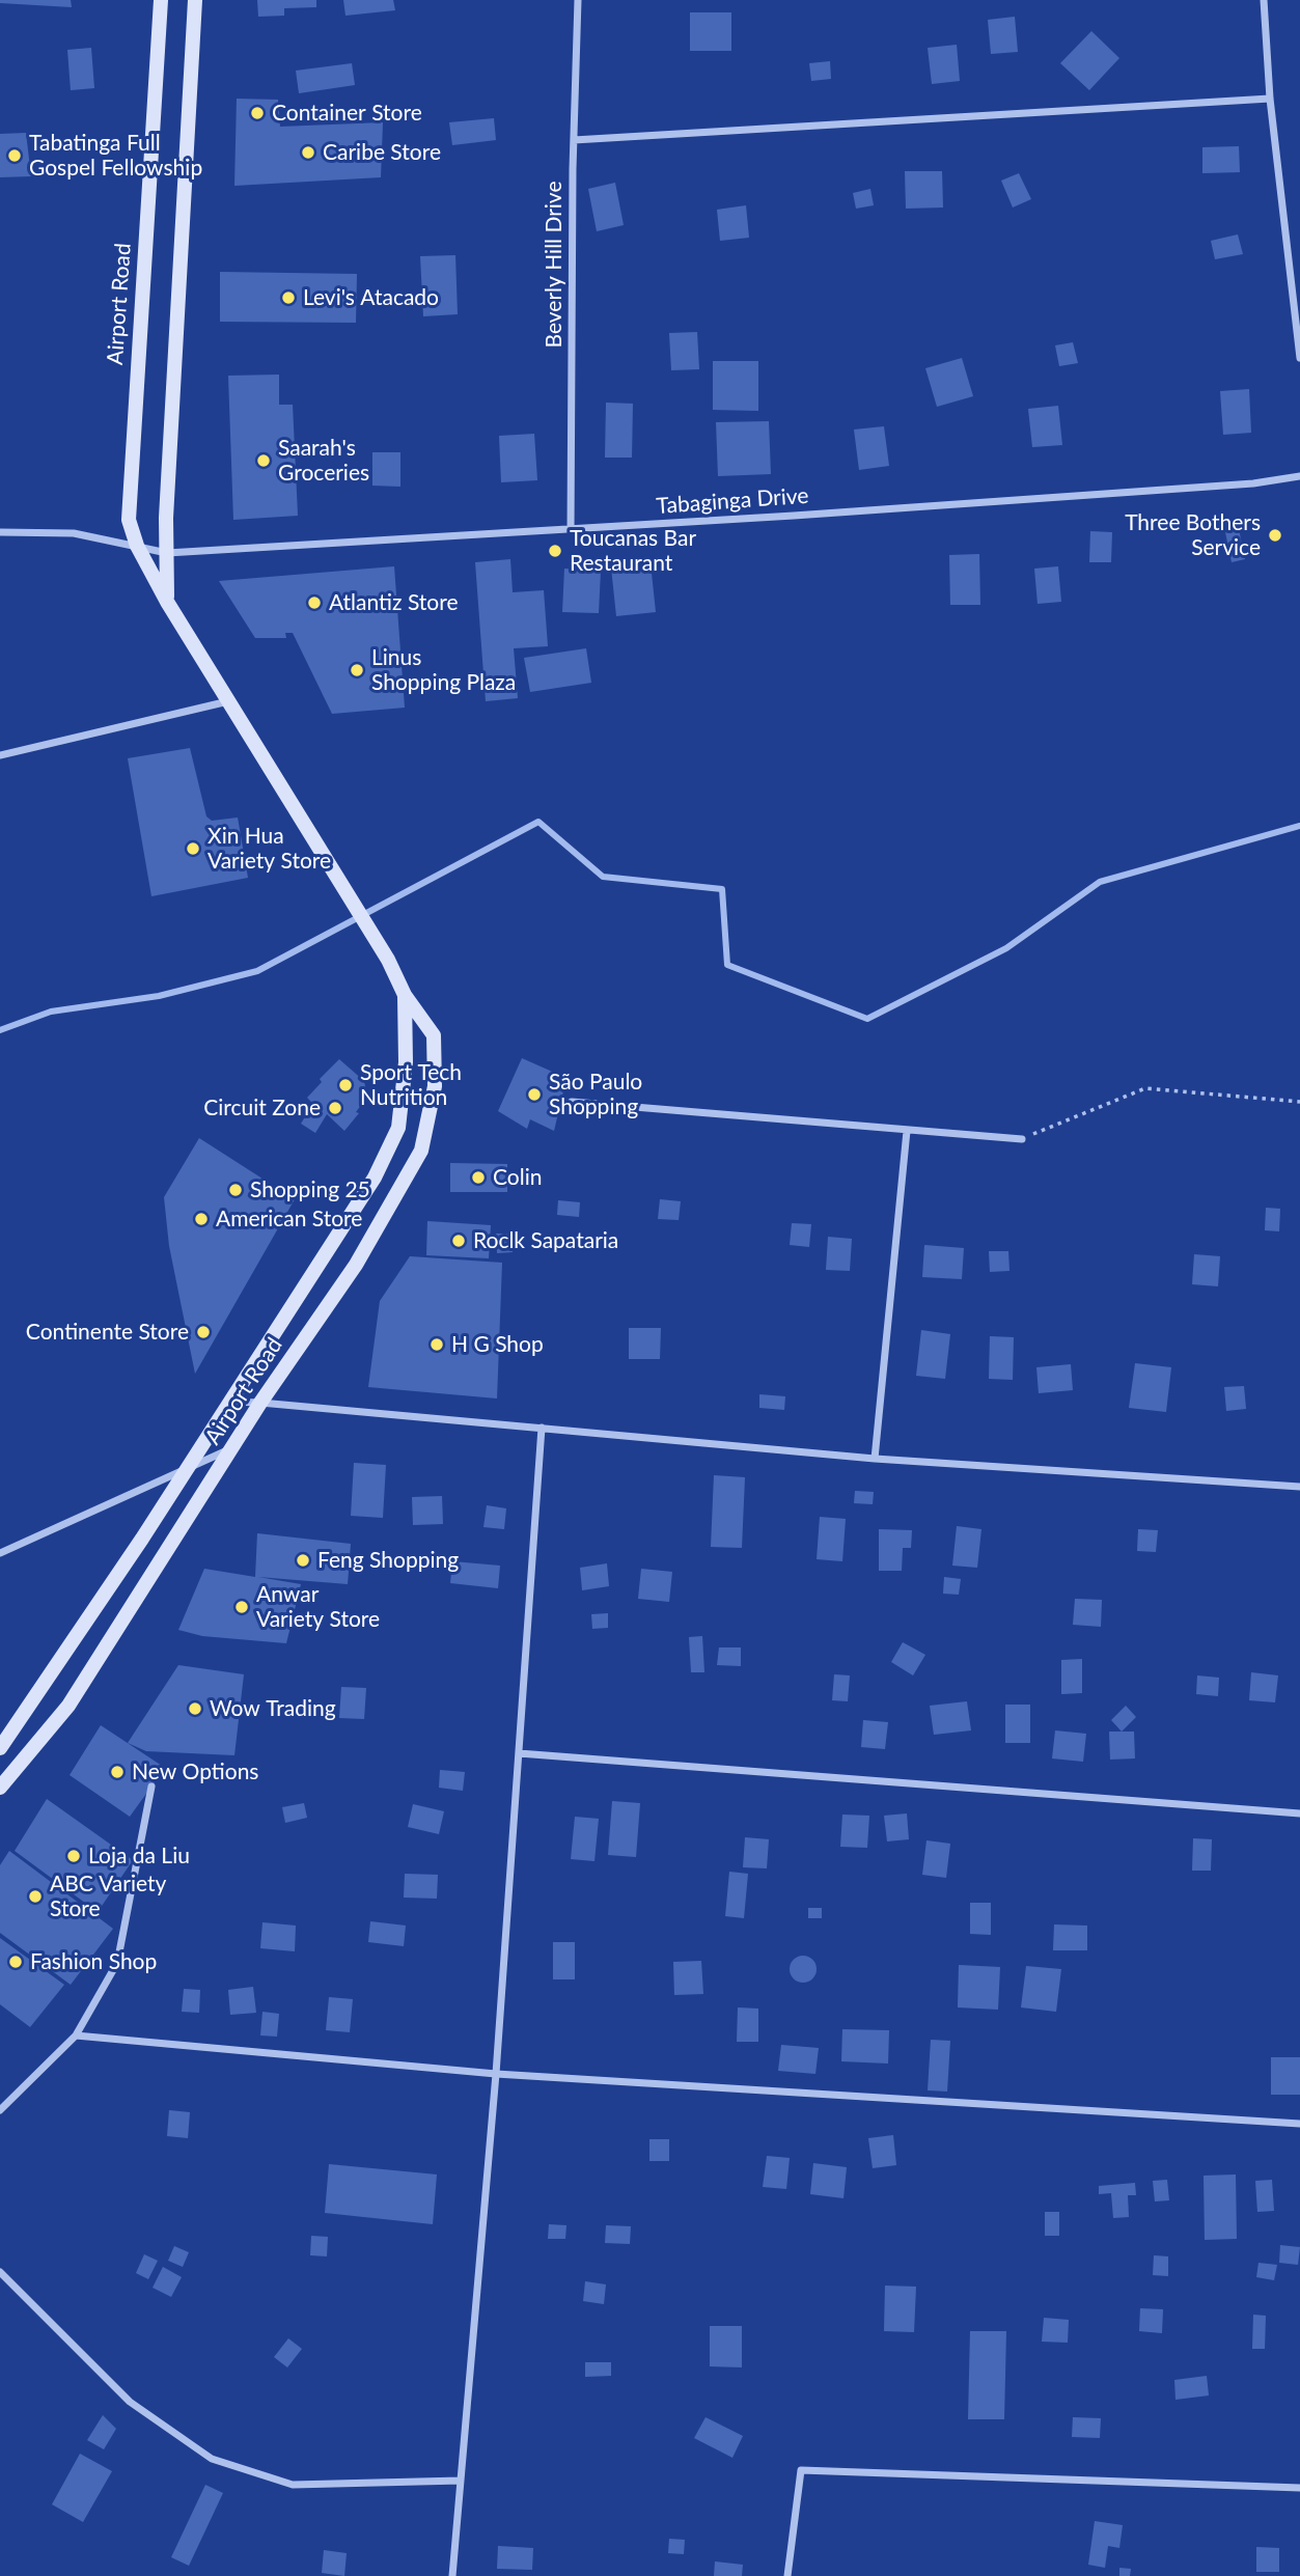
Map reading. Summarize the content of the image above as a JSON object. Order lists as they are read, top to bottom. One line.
{"streets":{"street":["Beverly Hill Drive","Airport Road","Tabaginga Drive"]},"crossings":[["Beverly Hill Drive","Tabaginga Drive"],["Airport Road","Tabaginga Drive"]],"places":["Container Store","Caribe Store","Tabatinga Full Gospel Fellowship","Levi's Atacado","Saarah's Groceries","Three Bothers Service","Toucanas Bar Restaurant","Atlantiz Store","Linus Shopping Plaza","Xin Hua Variety Store","Sport Tech Nutrition","São Paulo Shopping","Circuit Zone","Colin","Shopping 25","American Store","Roclk Sapataria","Continente Store","H G Shop","Feng Shopping","Anwar Variety Store","Wow Trading","New Options","Loja da Liu","ABC Variety Store","Fashion Shop"]}
